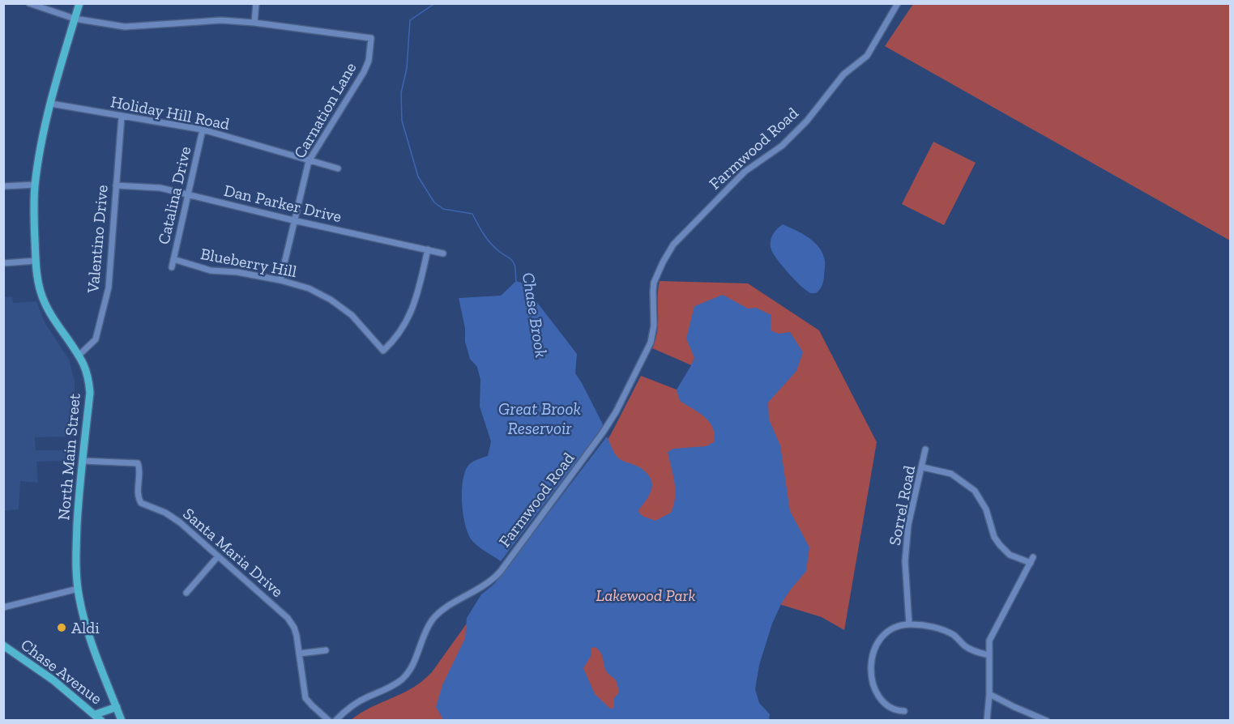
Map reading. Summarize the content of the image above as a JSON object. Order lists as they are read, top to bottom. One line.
{"streets":{"main road":["North Main Street","Chase Avenue"],"street":["Carnation Lane","Holiday Hill Road","Farmwood Road","Catalina Drive","Dan Parker Drive","Valentino Drive","Blueberry Hill","Sorrel Road","Santa Maria Drive"]},"crossings":[["Carnation Lane","Holiday Hill Road"],["Carnation Lane","Dan Parker Drive"],["Carnation Lane","Blueberry Hill"],["Holiday Hill Road","Catalina Drive"],["Holiday Hill Road","Valentino Drive"],["Holiday Hill Road","North Main Street"],["Catalina Drive","Dan Parker Drive"],["Catalina Drive","Blueberry Hill"],["Dan Parker Drive","Valentino Drive"],["Dan Parker Drive","Blueberry Hill"],["Valentino Drive","North Main Street"],["North Main Street","Santa Maria Drive"]],"water":["Chase Brook","Great Brook Reservoir"],"parks":["Lakewood Park"],"places":["Aldi"]}
